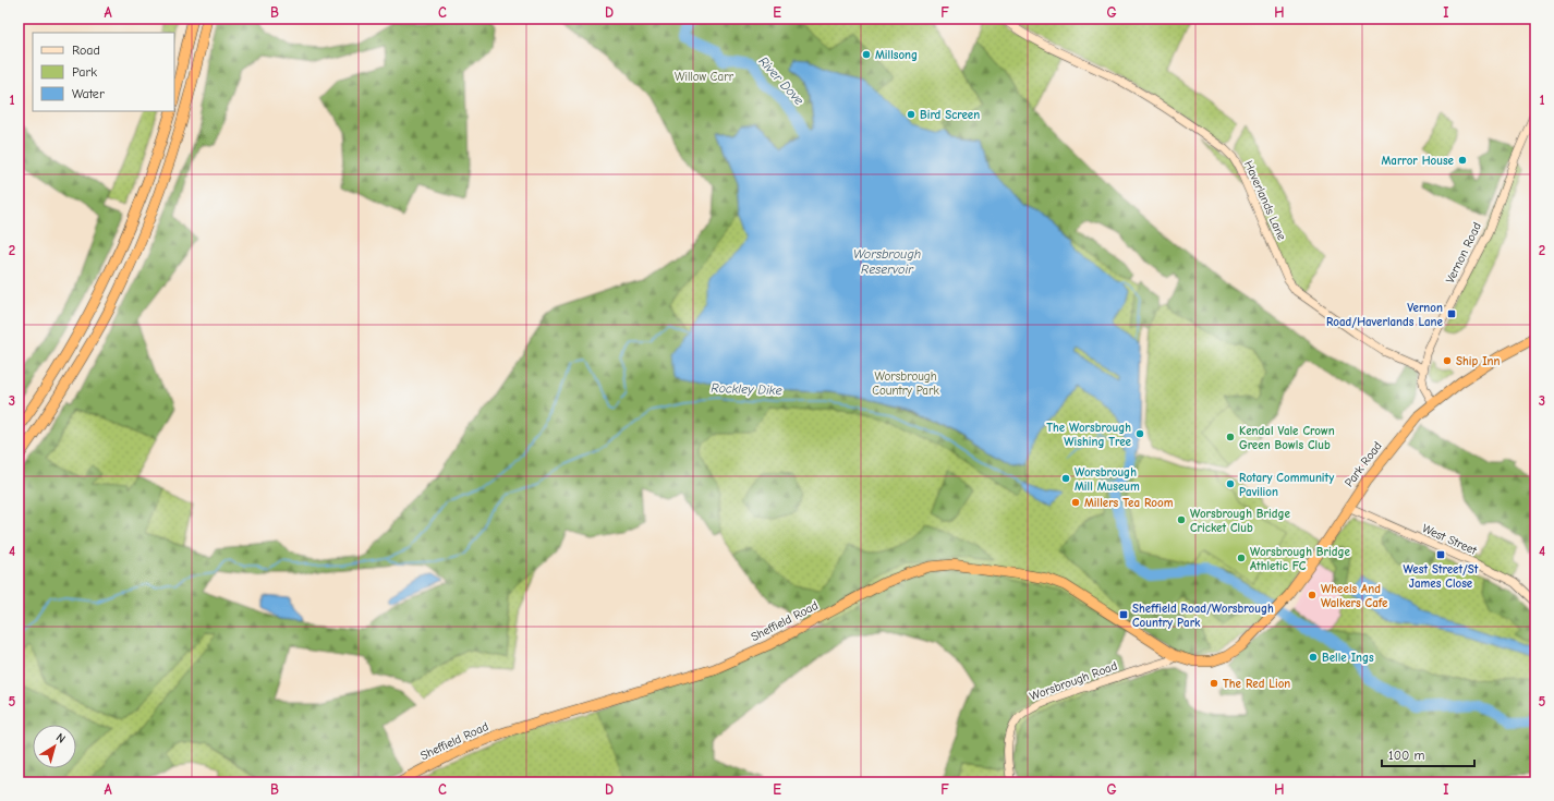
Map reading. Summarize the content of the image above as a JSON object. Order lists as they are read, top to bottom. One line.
{"streets":{"highway":["Park Road","Sheffield Road"],"street":["Haverlands Lane","Vernon Road","West Street","Worsbrough Road"]},"crossings":[["Haverlands Lane","Vernon Road"],["Vernon Road","Park Road"],["Park Road","West Street"],["Park Road","Sheffield Road"],["Park Road","Worsbrough Road"],["Sheffield Road","Worsbrough Road"]],"water":["River Dove","Worsbrough Reservoir","Rockley Dike"],"parks":["Willow Carr","Worsbrough Country Park"],"places":{"other":["Millsong","Bird Screen","Marror House","Ship Inn","The Worsbrough Wishing Tree","Kendal Vale Crown Green Bowls Club","Worsbrough Mill Museum","Rotary Community Pavilion","Millers Tea Room","Worsbrough Bridge Cricket Club","Worsbrough Bridge Athletic FC","Wheels And Walkers Cafe","Belle Ings","The Red Lion"],"transit":["Vernon Road/Haverlands Lane","West Street/St James Close","Sheffield Road/Worsbrough Country Park"]},"legend":["Road","Park","Water"],"scale_bar":"100 m","north":"top right","grid":{"columns":["A","B","C","D","E","F","G","H","I"],"rows":["1","2","3","4","5"]}}
